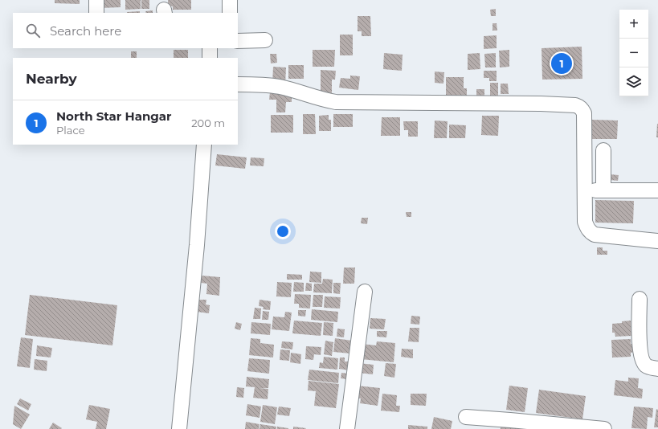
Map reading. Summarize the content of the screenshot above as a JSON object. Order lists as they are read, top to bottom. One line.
{"page":{"map_buttons":["+","−"],"search":"Search here","pins":"1","heading":"Nearby","list":[{"mark":"1","name":"North Star Hangar","note":"Place","value":"200 m"}]}}
